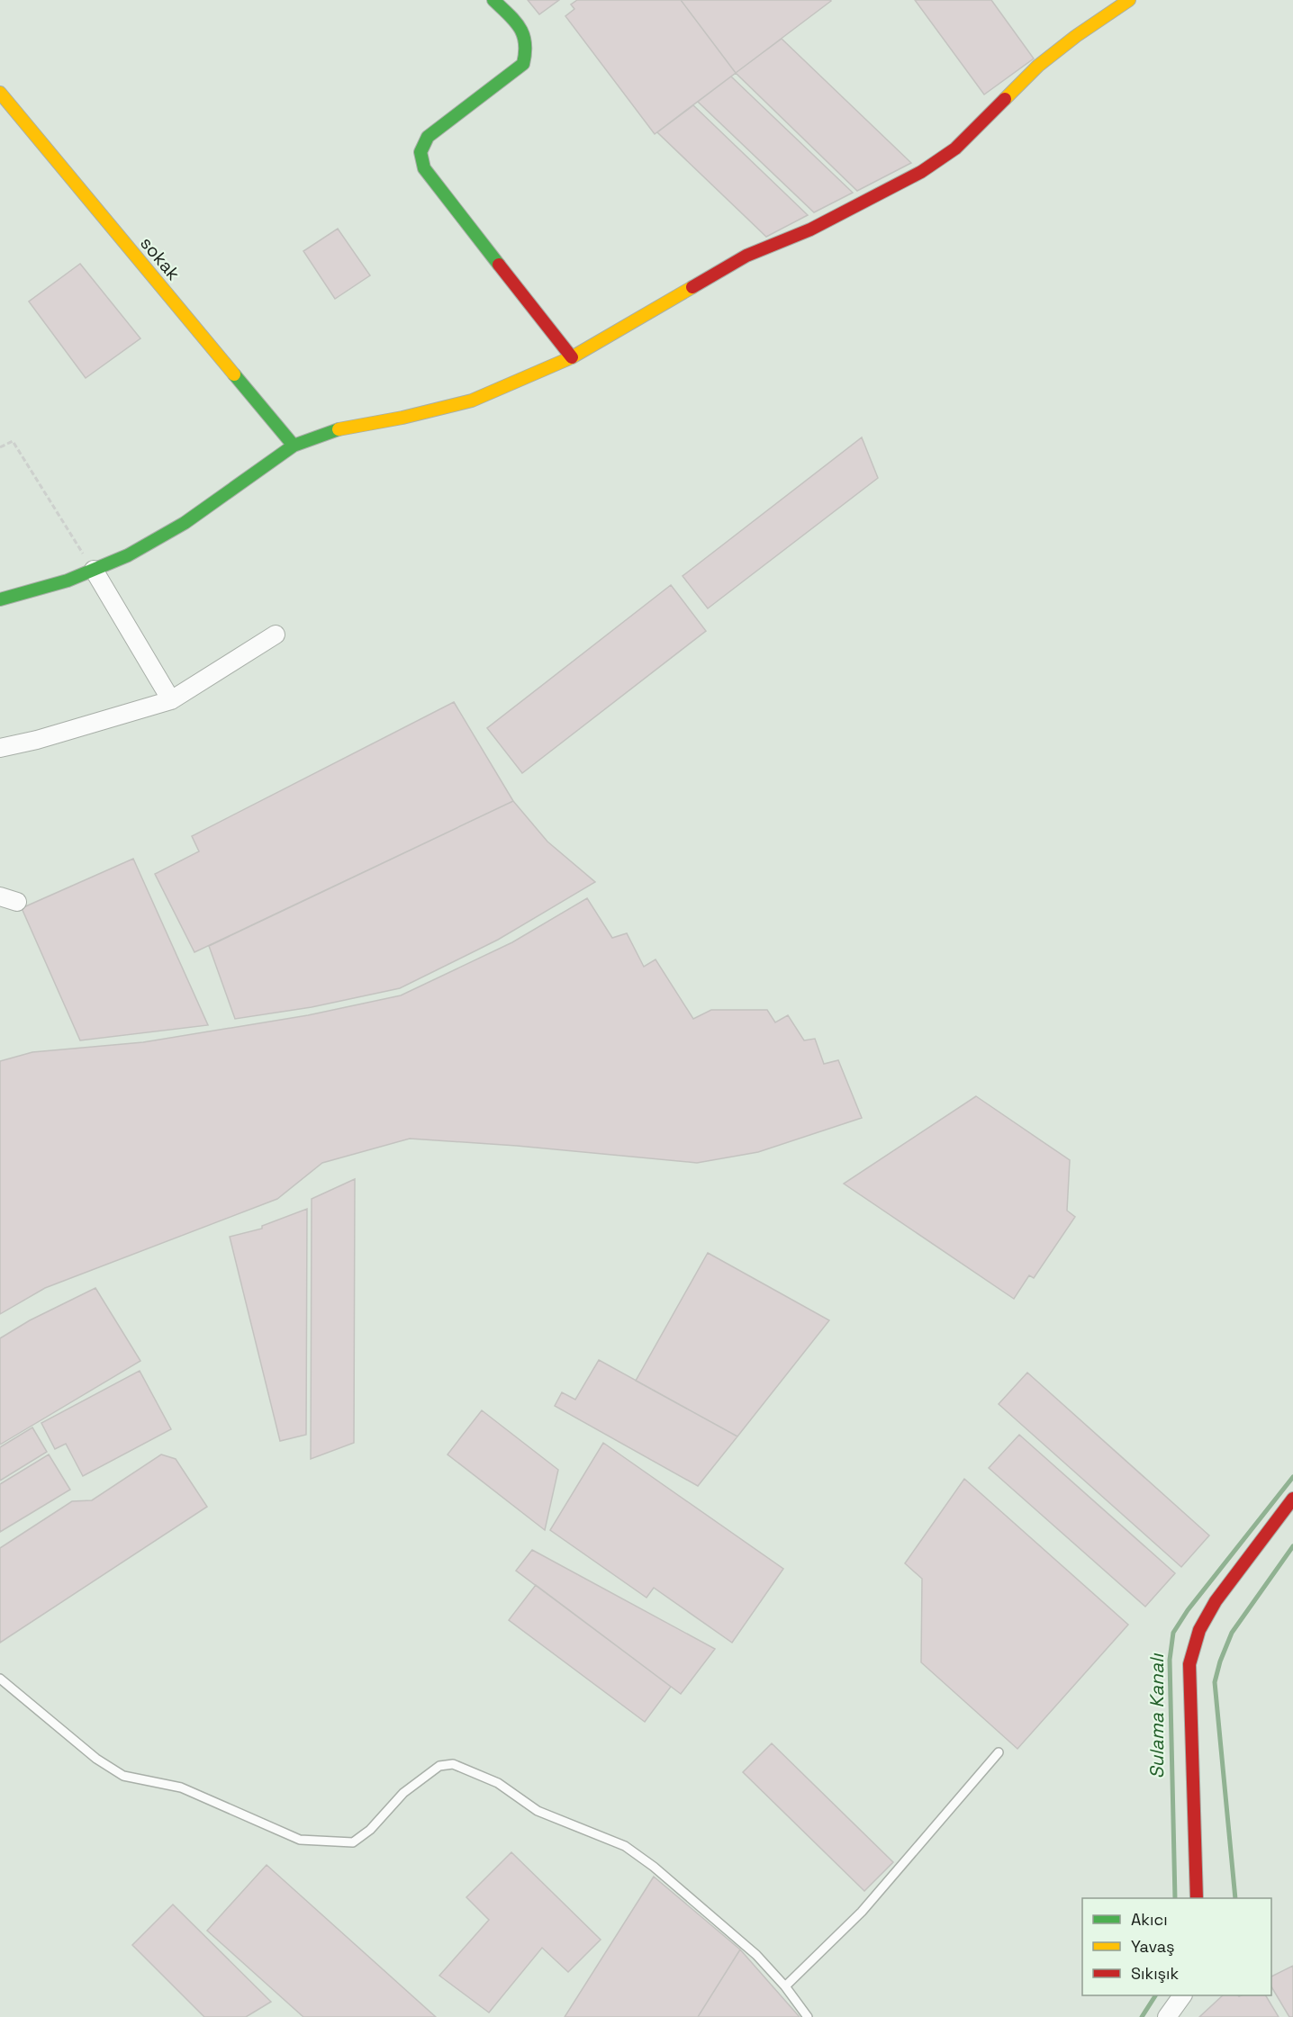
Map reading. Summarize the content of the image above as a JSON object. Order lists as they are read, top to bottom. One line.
{"streets":{"street":["sokak"]},"water":["Sulama Kanalı"],"legend":["Akıcı","Yavaş","Sıkışık"]}
